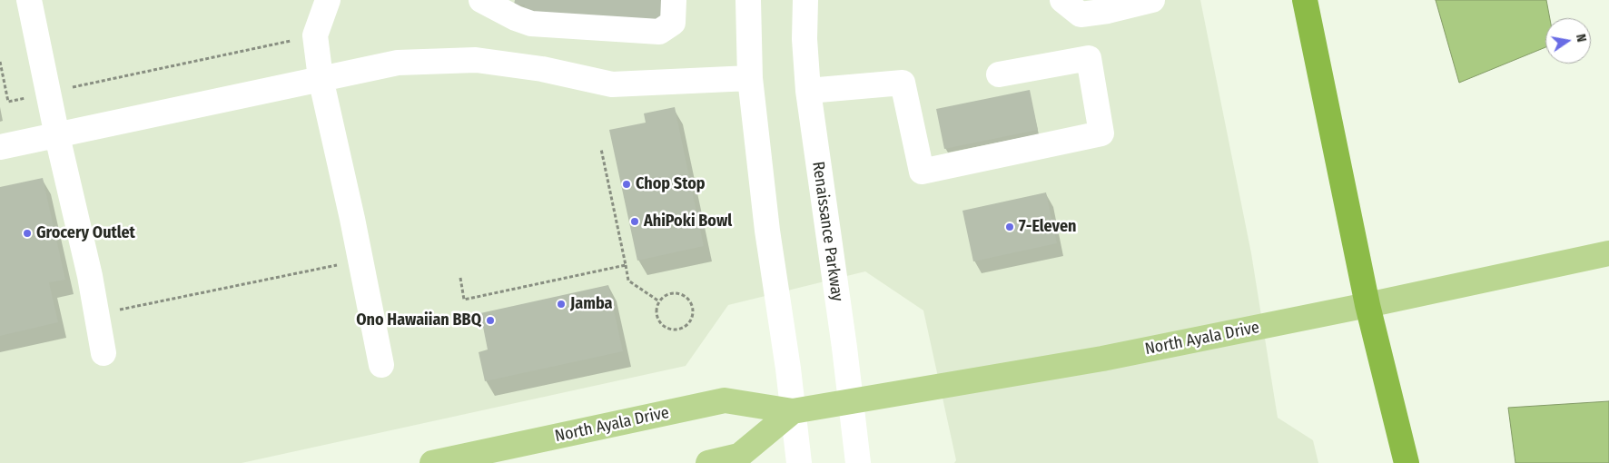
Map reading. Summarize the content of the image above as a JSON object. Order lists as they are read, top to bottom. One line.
{"streets":{"main road":["North Ayala Drive"],"street":["Renaissance Parkway"]},"crossings":[["Renaissance Parkway","North Ayala Drive"]],"places":["Chop Stop","AhiPoki Bowl","7-Eleven","Grocery Outlet","Jamba","Ono Hawaiian BBQ"],"north":"right"}
